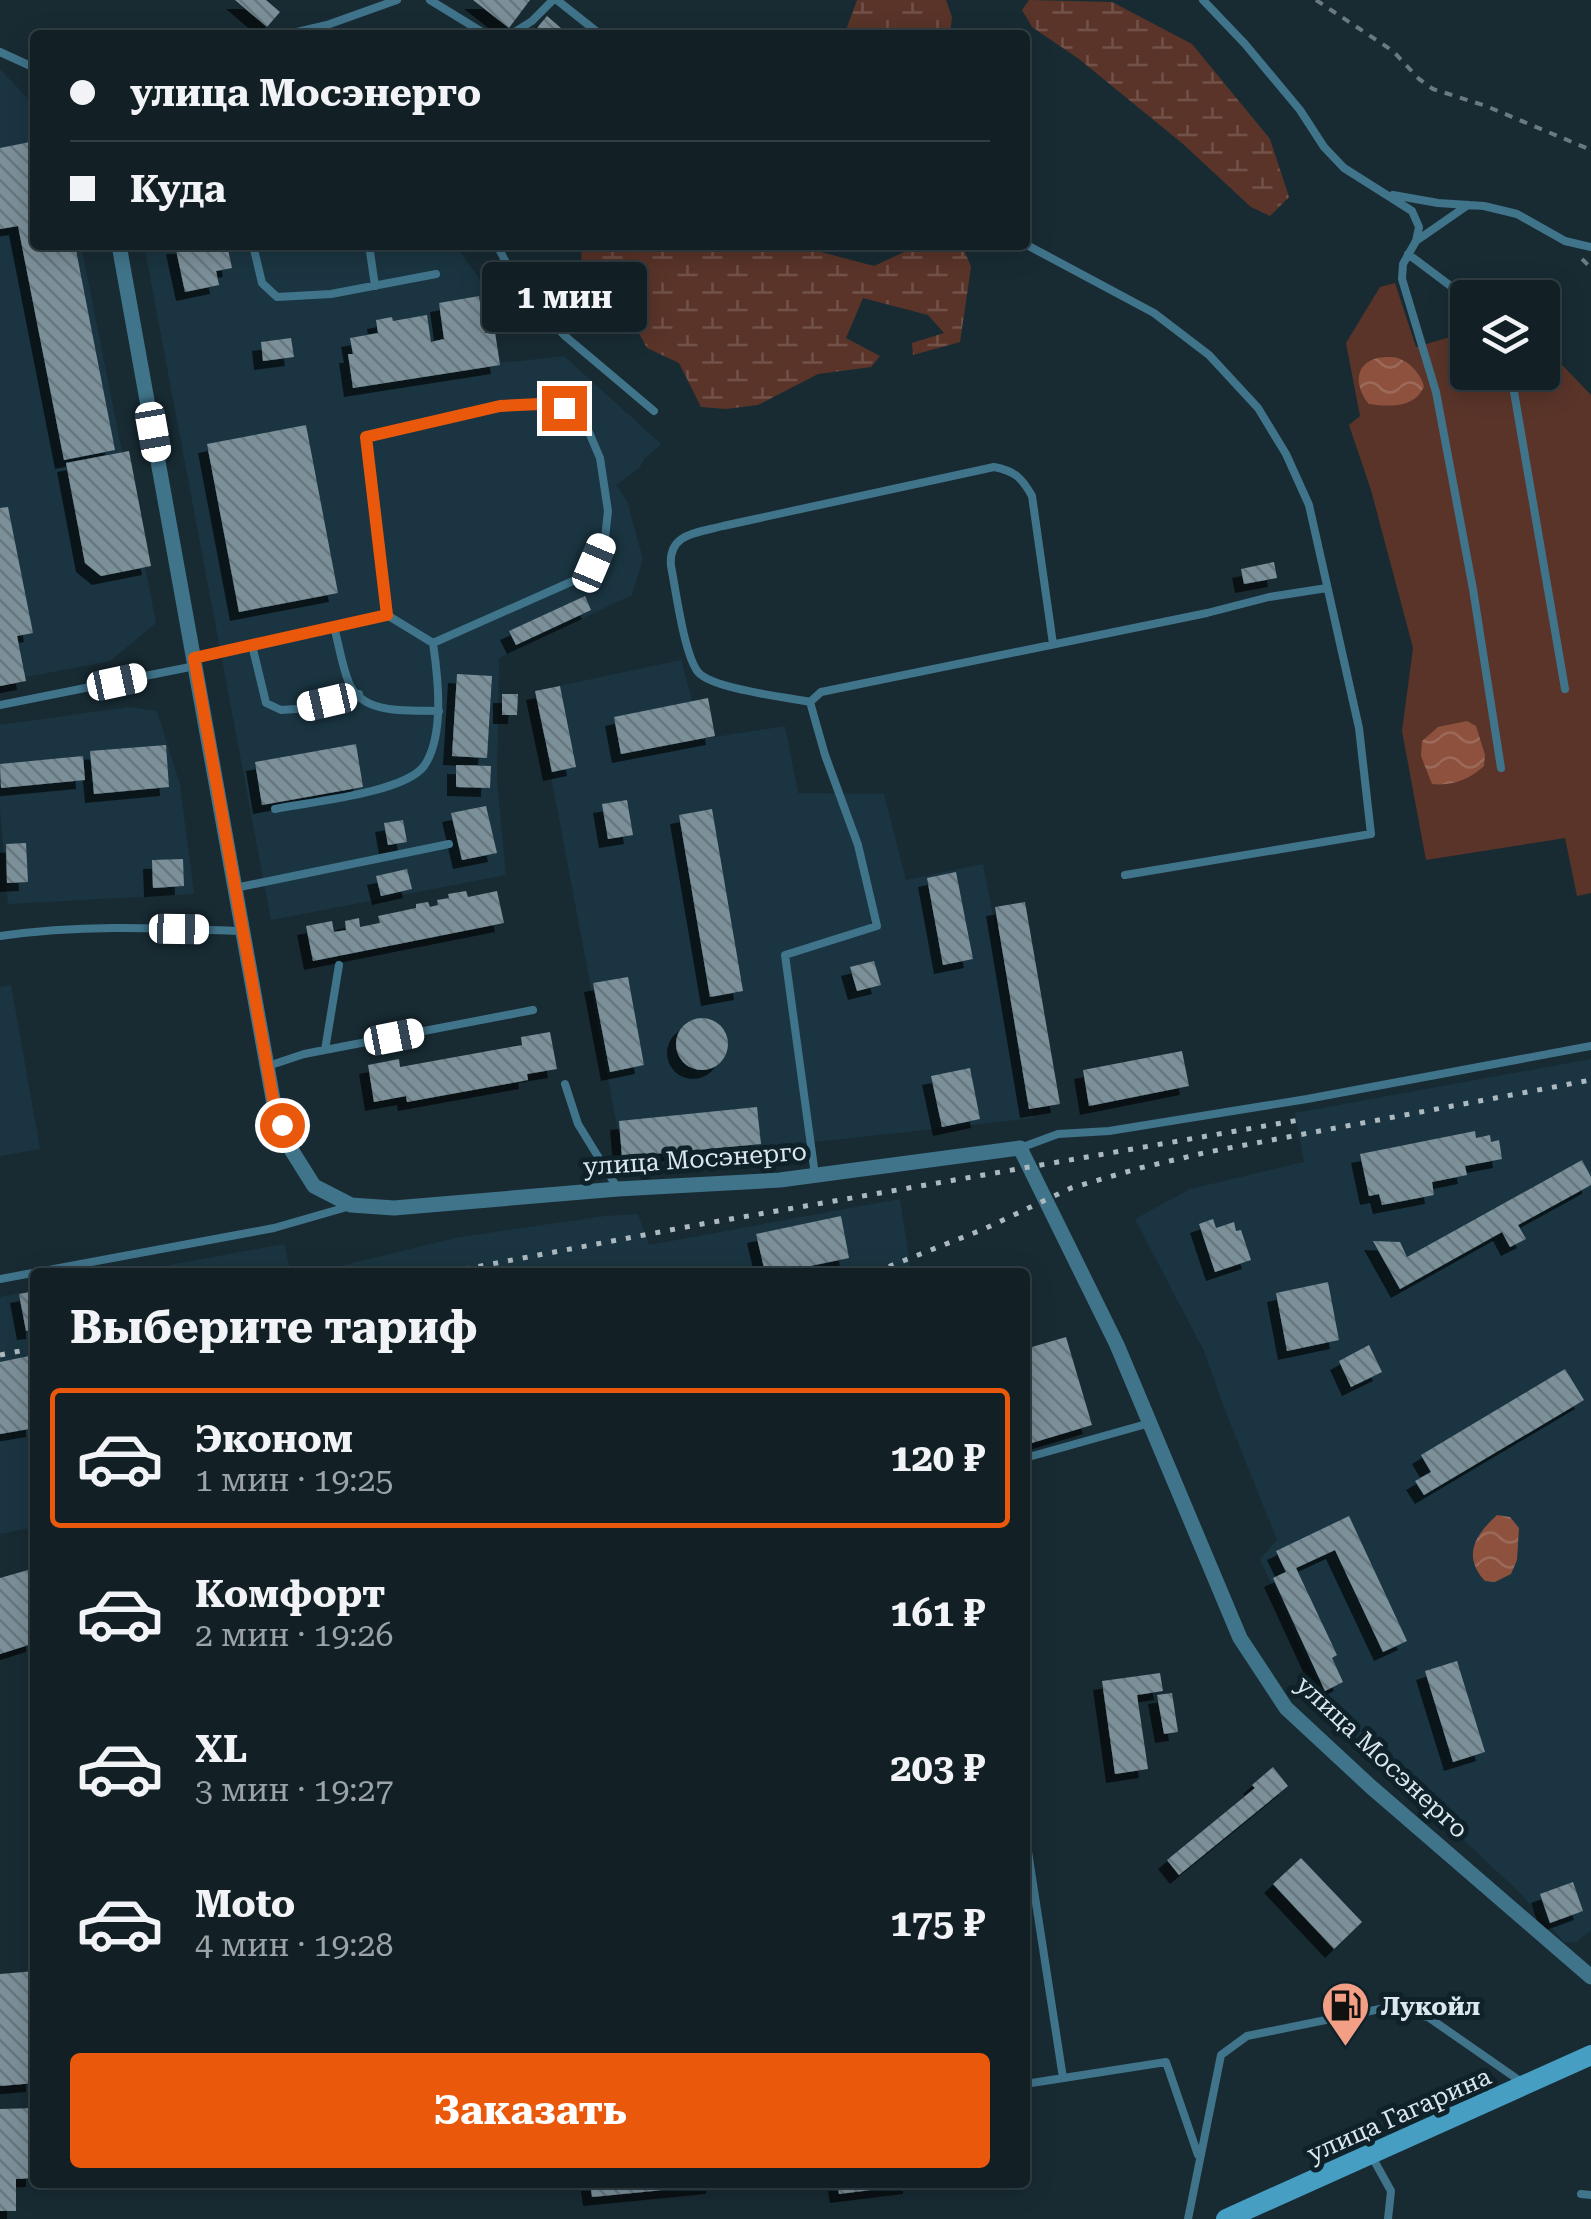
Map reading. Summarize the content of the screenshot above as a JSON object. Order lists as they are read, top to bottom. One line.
{"streets":{"main road":["улица Гагарина"],"street":["улица Мосэнерго"]},"places":{"fuel station":["Лукойл"]},"page":{"banner":["улица Мосэнерго","Куда"],"bubble":"1 мин","heading":"Выберите тариф","list":[{"name":"Эконом","note":"1 мин · 19:25","value":"120 ₽"},{"name":"Комфорт","note":"2 мин · 19:26","value":"161 ₽"},{"name":"XL","note":"3 мин · 19:27","value":"203 ₽"},{"name":"Moto","note":"4 мин · 19:28","value":"175 ₽"}],"buttons":"Заказать"}}
